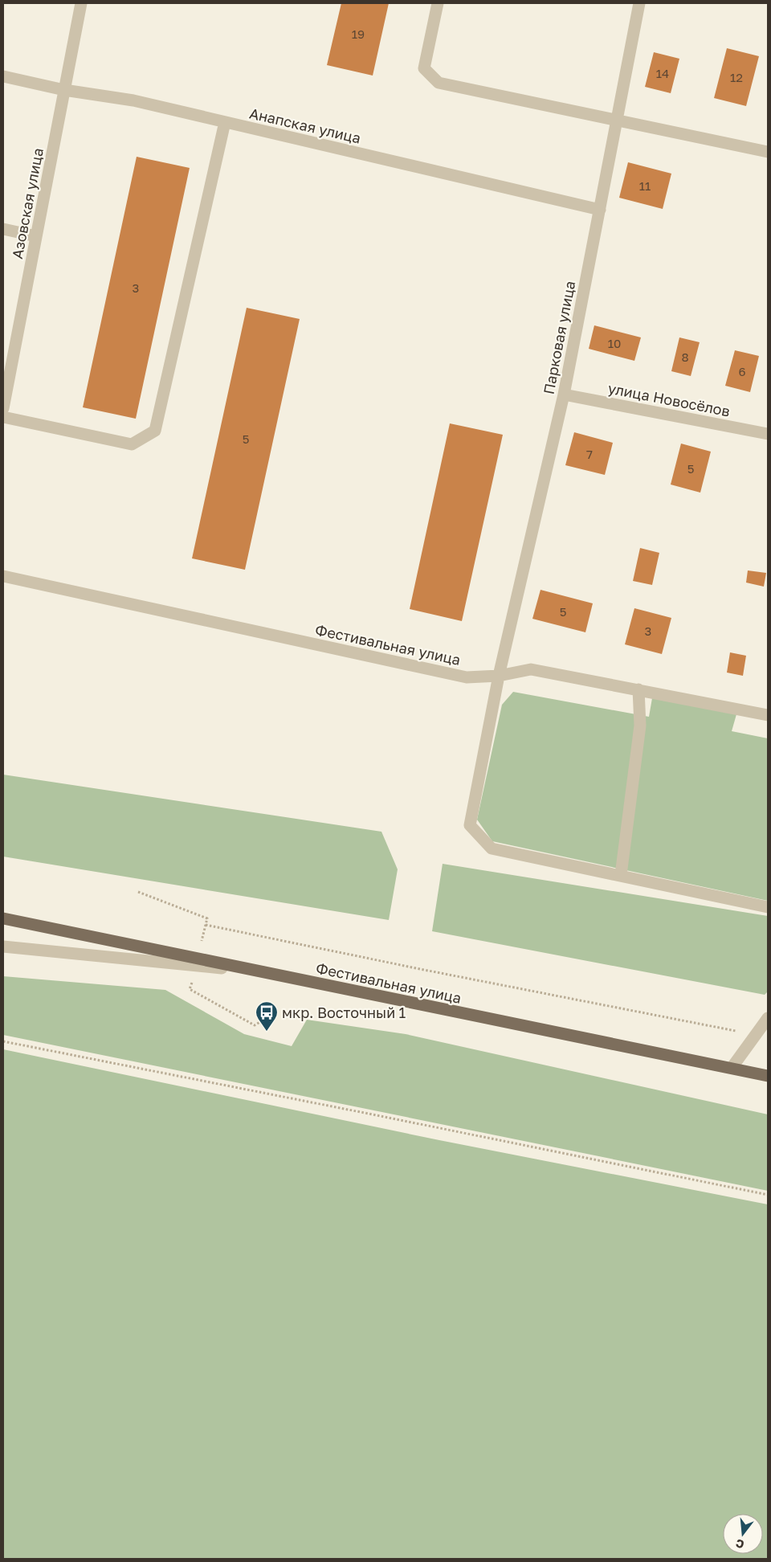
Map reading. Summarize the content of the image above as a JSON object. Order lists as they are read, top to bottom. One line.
{"streets":{"main road":["Фестивальная улица"],"street":["Анапская улица","Азовская улица","Парковая улица","улица Новосёлов"]},"crossings":[["Анапская улица","Азовская улица"],["Анапская улица","Парковая улица"],["Парковая улица","улица Новосёлов"],["Парковая улица","Фестивальная улица"]],"places":{"bus stop":["мкр. Восточный 1"]},"house_numbers":["19","14","12","11","3","10","8","6","5","7","5","5","3"],"north":"bottom"}
